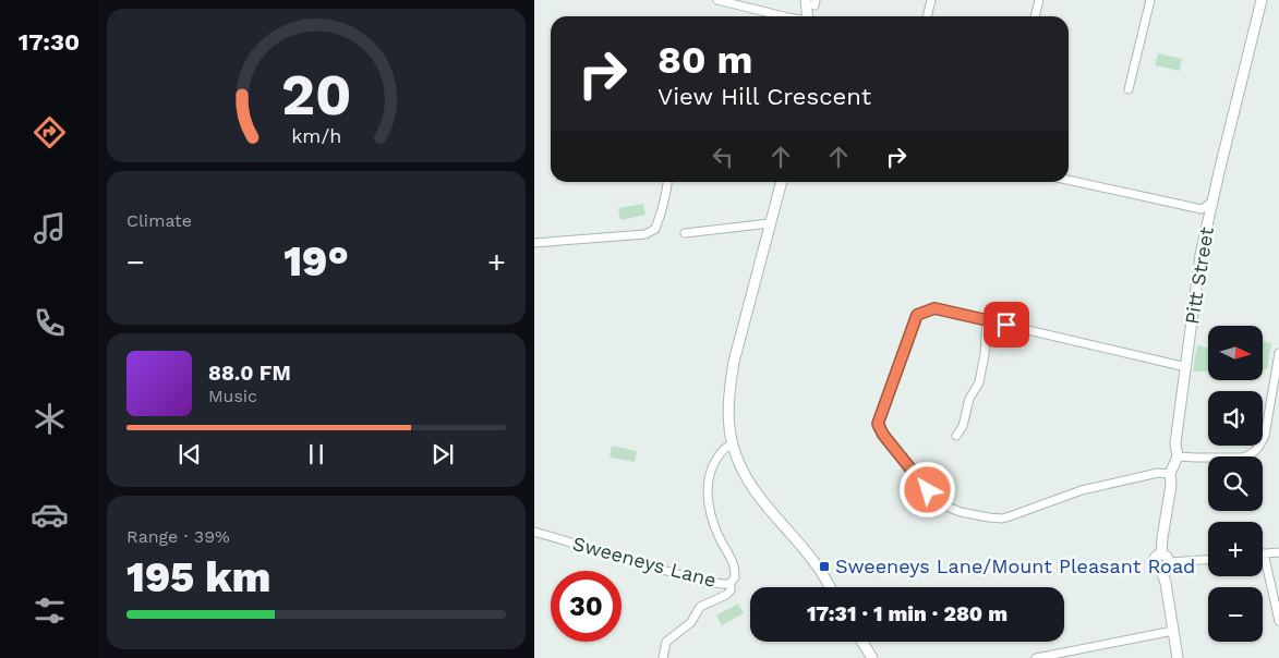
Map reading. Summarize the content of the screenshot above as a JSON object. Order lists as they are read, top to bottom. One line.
{"streets":{"street":["Pitt Street","Sweeneys Lane"]},"places":{"transit":["Sweeneys Lane/Mount Pleasant Road"]},"north":"right","page":{"tabs":"17:30","turn":["80 m","View Hill Crescent"],"tile":["Climate",["Range · 39%","195 km"]],"heat":["−","19°","+"],"map_buttons":["+","−"],"song":["88.0 FM","Music"],"limit":"30","trip":"17:31 · 1 min · 280 m","gauge":["20","km/h"]}}
